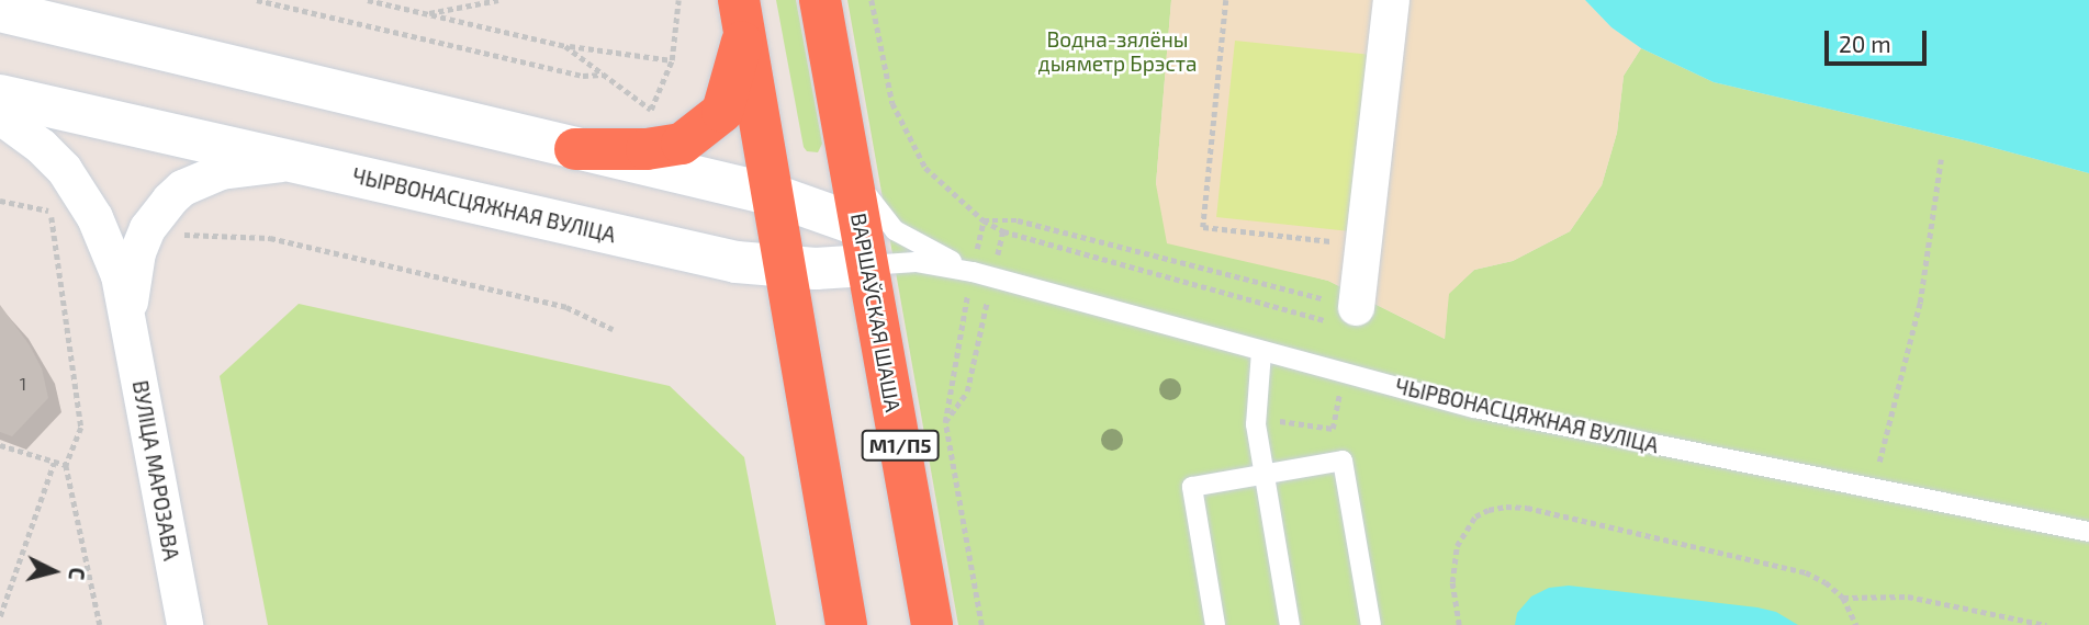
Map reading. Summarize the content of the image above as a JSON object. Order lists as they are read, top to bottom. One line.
{"streets":{"highway":["ВАРШАЎСКАЯ ШАША","М1/П5"],"main road":["ЧЫРВОНАСЦЯЖНАЯ ВУЛІЦА"],"street":["ВУЛІЦА МАРОЗАВА"]},"crossings":[["ЧЫРВОНАСЦЯЖНАЯ ВУЛІЦА","ВАРШАЎСКАЯ ШАША"],["ЧЫРВОНАСЦЯЖНАЯ ВУЛІЦА","ВУЛІЦА МАРОЗАВА"]],"parks":["Водна-зялёны дыяметр Брэста"],"house_numbers":["1"],"scale_bar":"20 m","north":"right"}
